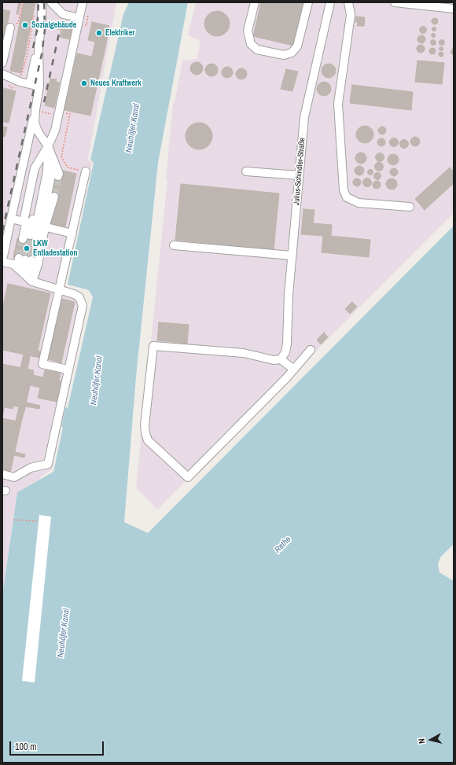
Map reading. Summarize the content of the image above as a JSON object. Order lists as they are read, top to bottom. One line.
{"streets":{"street":["Julius-Schindler-Straße"]},"water":["Neuhöfer Kanal","Rethe"],"places":["Sozialgebäude","Elektriker","Neues Kraftwerk","LKW Entladestation"],"scale_bar":"100 m","north":"left"}
